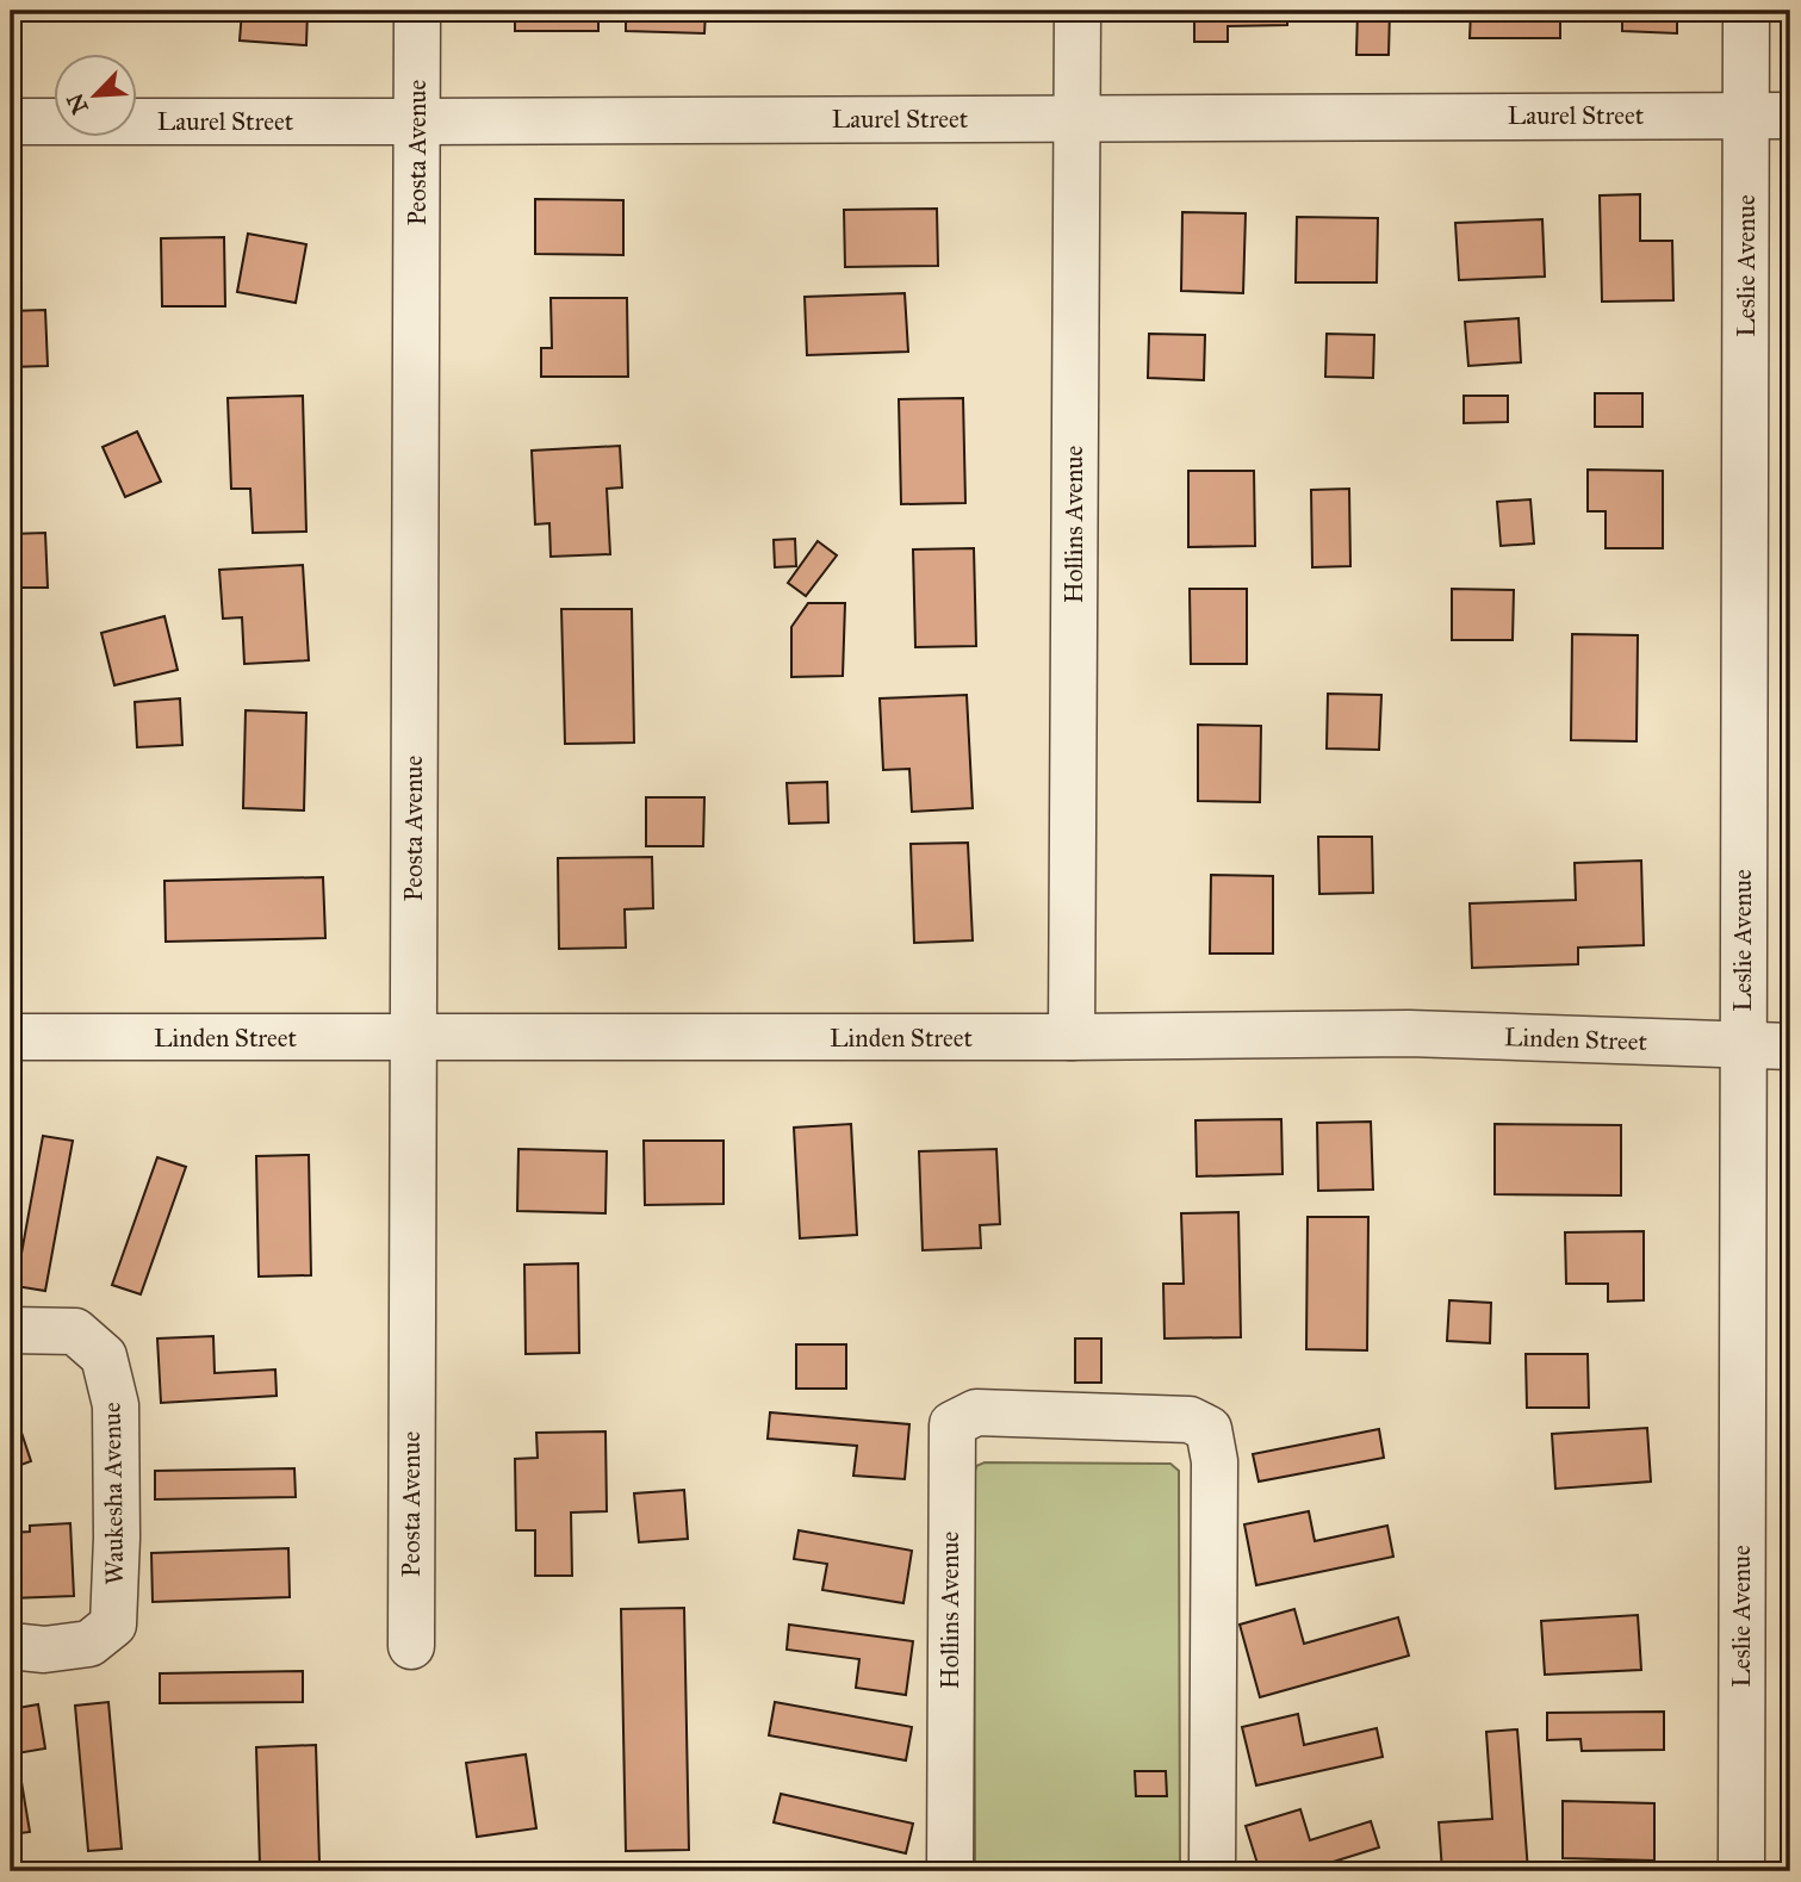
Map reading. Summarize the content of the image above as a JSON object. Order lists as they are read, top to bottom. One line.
{"streets":{"street":["Laurel Street","Peosta Avenue","Leslie Avenue","Hollins Avenue","Linden Street","Waukesha Avenue"]},"crossings":[["Laurel Street","Peosta Avenue"],["Laurel Street","Leslie Avenue"],["Laurel Street","Hollins Avenue"],["Peosta Avenue","Linden Street"],["Leslie Avenue","Linden Street"],["Hollins Avenue","Linden Street"]],"north":"bottom left"}
